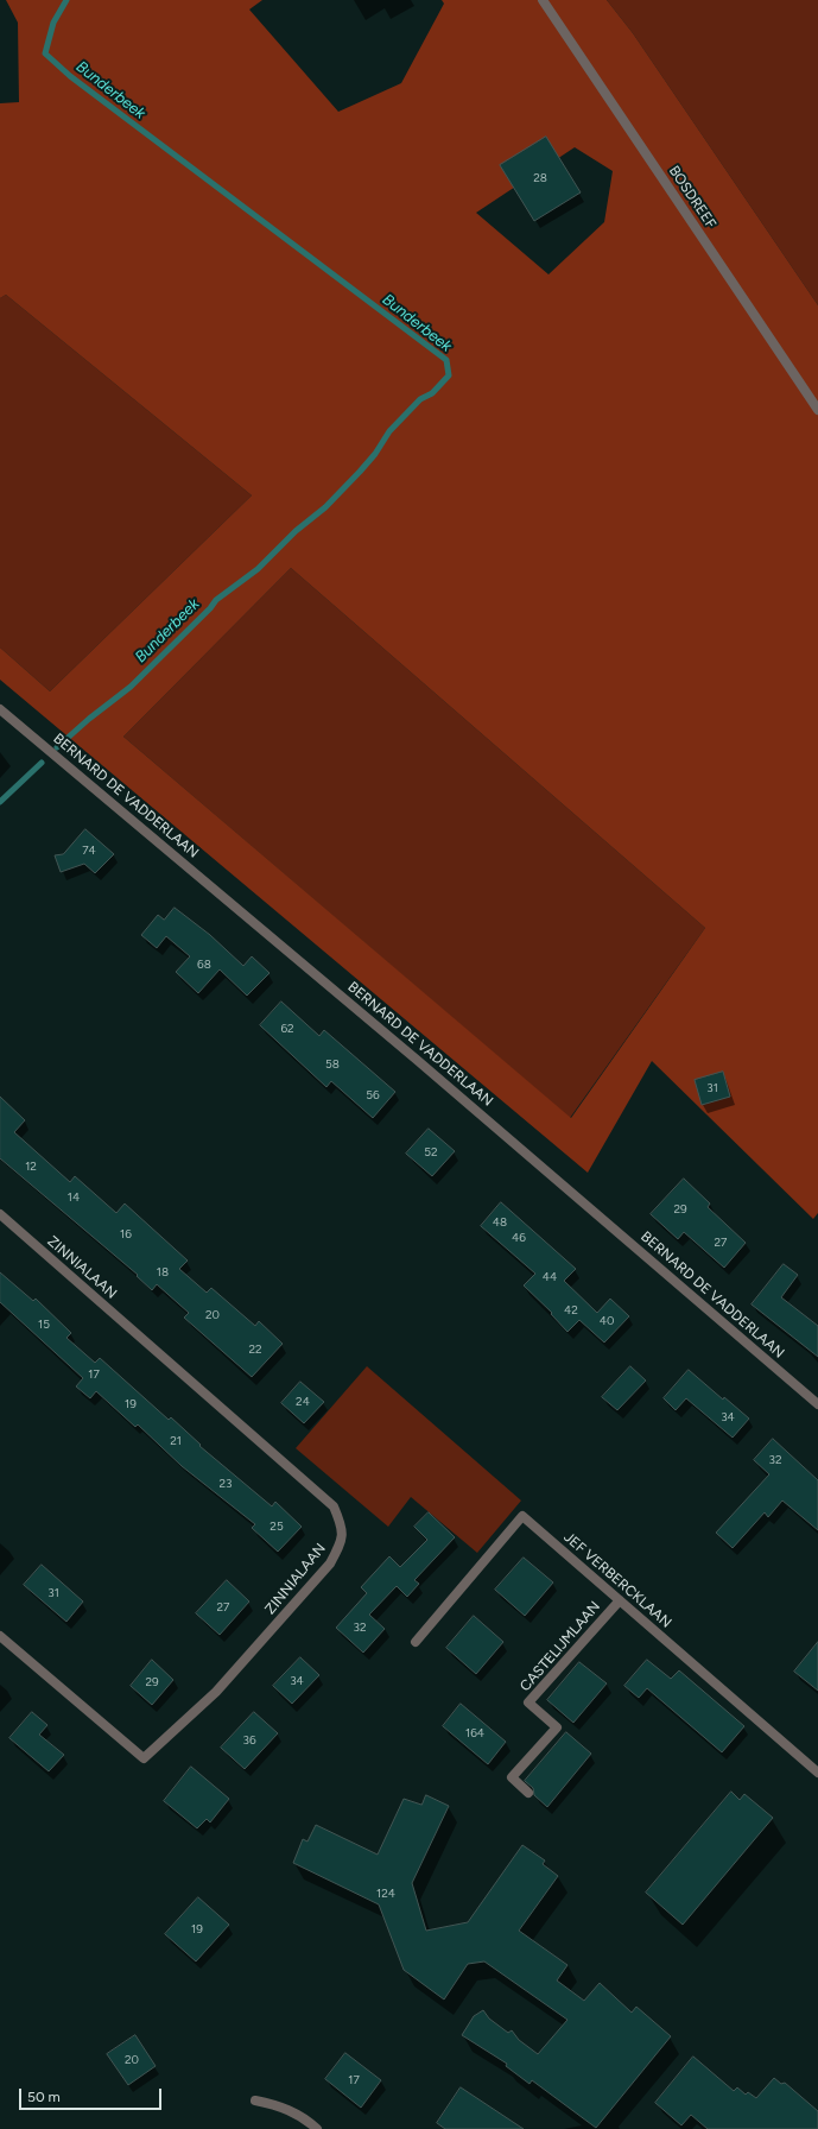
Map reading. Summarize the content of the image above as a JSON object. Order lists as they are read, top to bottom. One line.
{"streets":{"street":["BOSDREEF","BERNARD DE VADDERLAAN","ZINNIALAAN","JEF VERBERCKLAAN","CASTELIJMLAAN"]},"crossings":[["JEF VERBERCKLAAN","CASTELIJMLAAN"]],"water":["Bunderbeek"],"house_numbers":["28","74","68","62","58","31","56","52","12","14","29","48","16","46","27","18","44","42","20","40","15","22","17","24","19","34","21","32","23","25","31","27","32","34","29","164","36","124","19","20","17"],"scale_bar":"50 m"}
